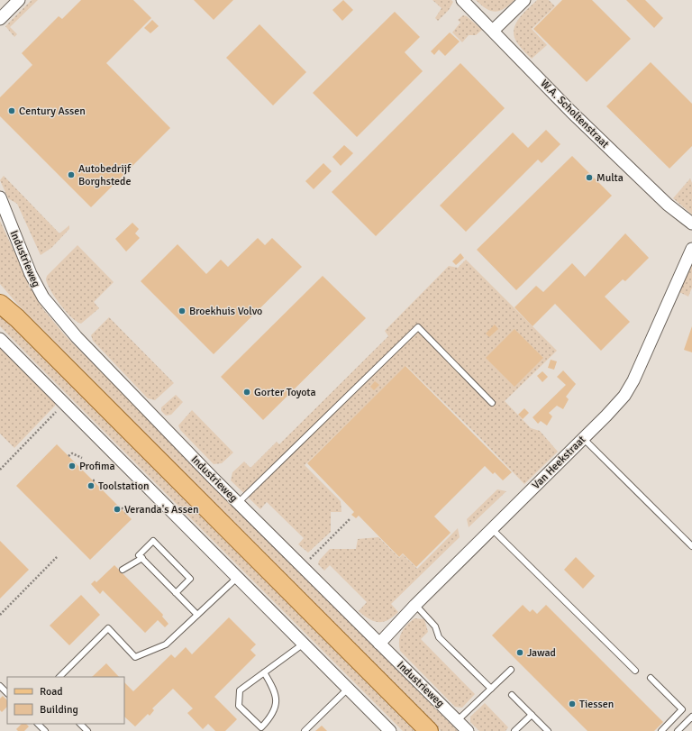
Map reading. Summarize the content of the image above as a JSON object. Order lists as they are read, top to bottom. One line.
{"streets":{"street":["W.A. Scholtenstraat","Industrieweg","Van Heekstraat"]},"crossings":[["Industrieweg","Van Heekstraat"]],"places":["Century Assen","Autobedrijf Borghstede","Multa","Broekhuis Volvo","Gorter Toyota","Profima","Toolstation","Veranda's Assen","Jawad","Tiessen"],"legend":["Road","Building"]}
